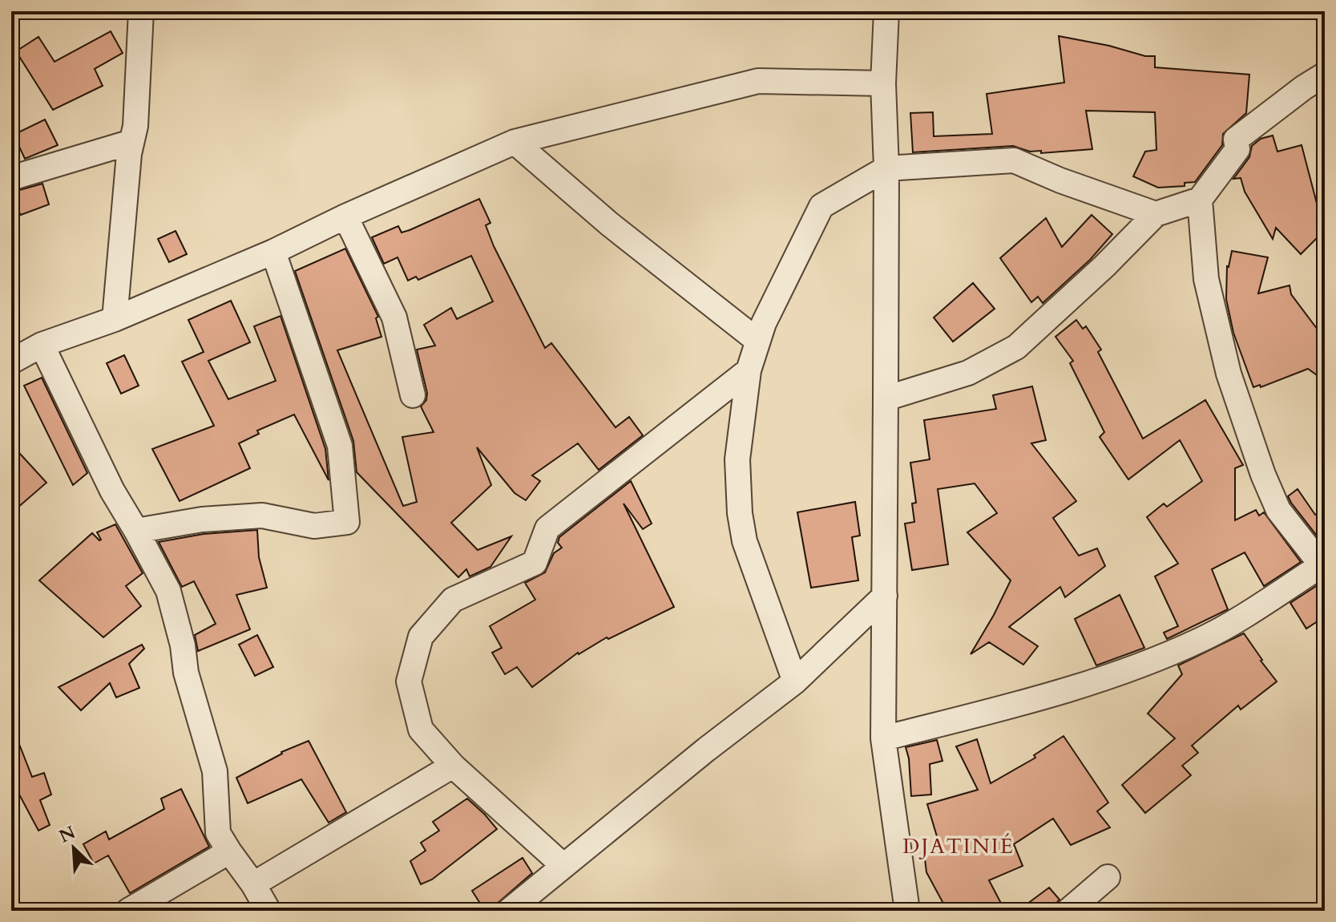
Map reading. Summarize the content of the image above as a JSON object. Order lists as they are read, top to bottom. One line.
{"districts":["DJATINIÉ"],"north":"top left"}
